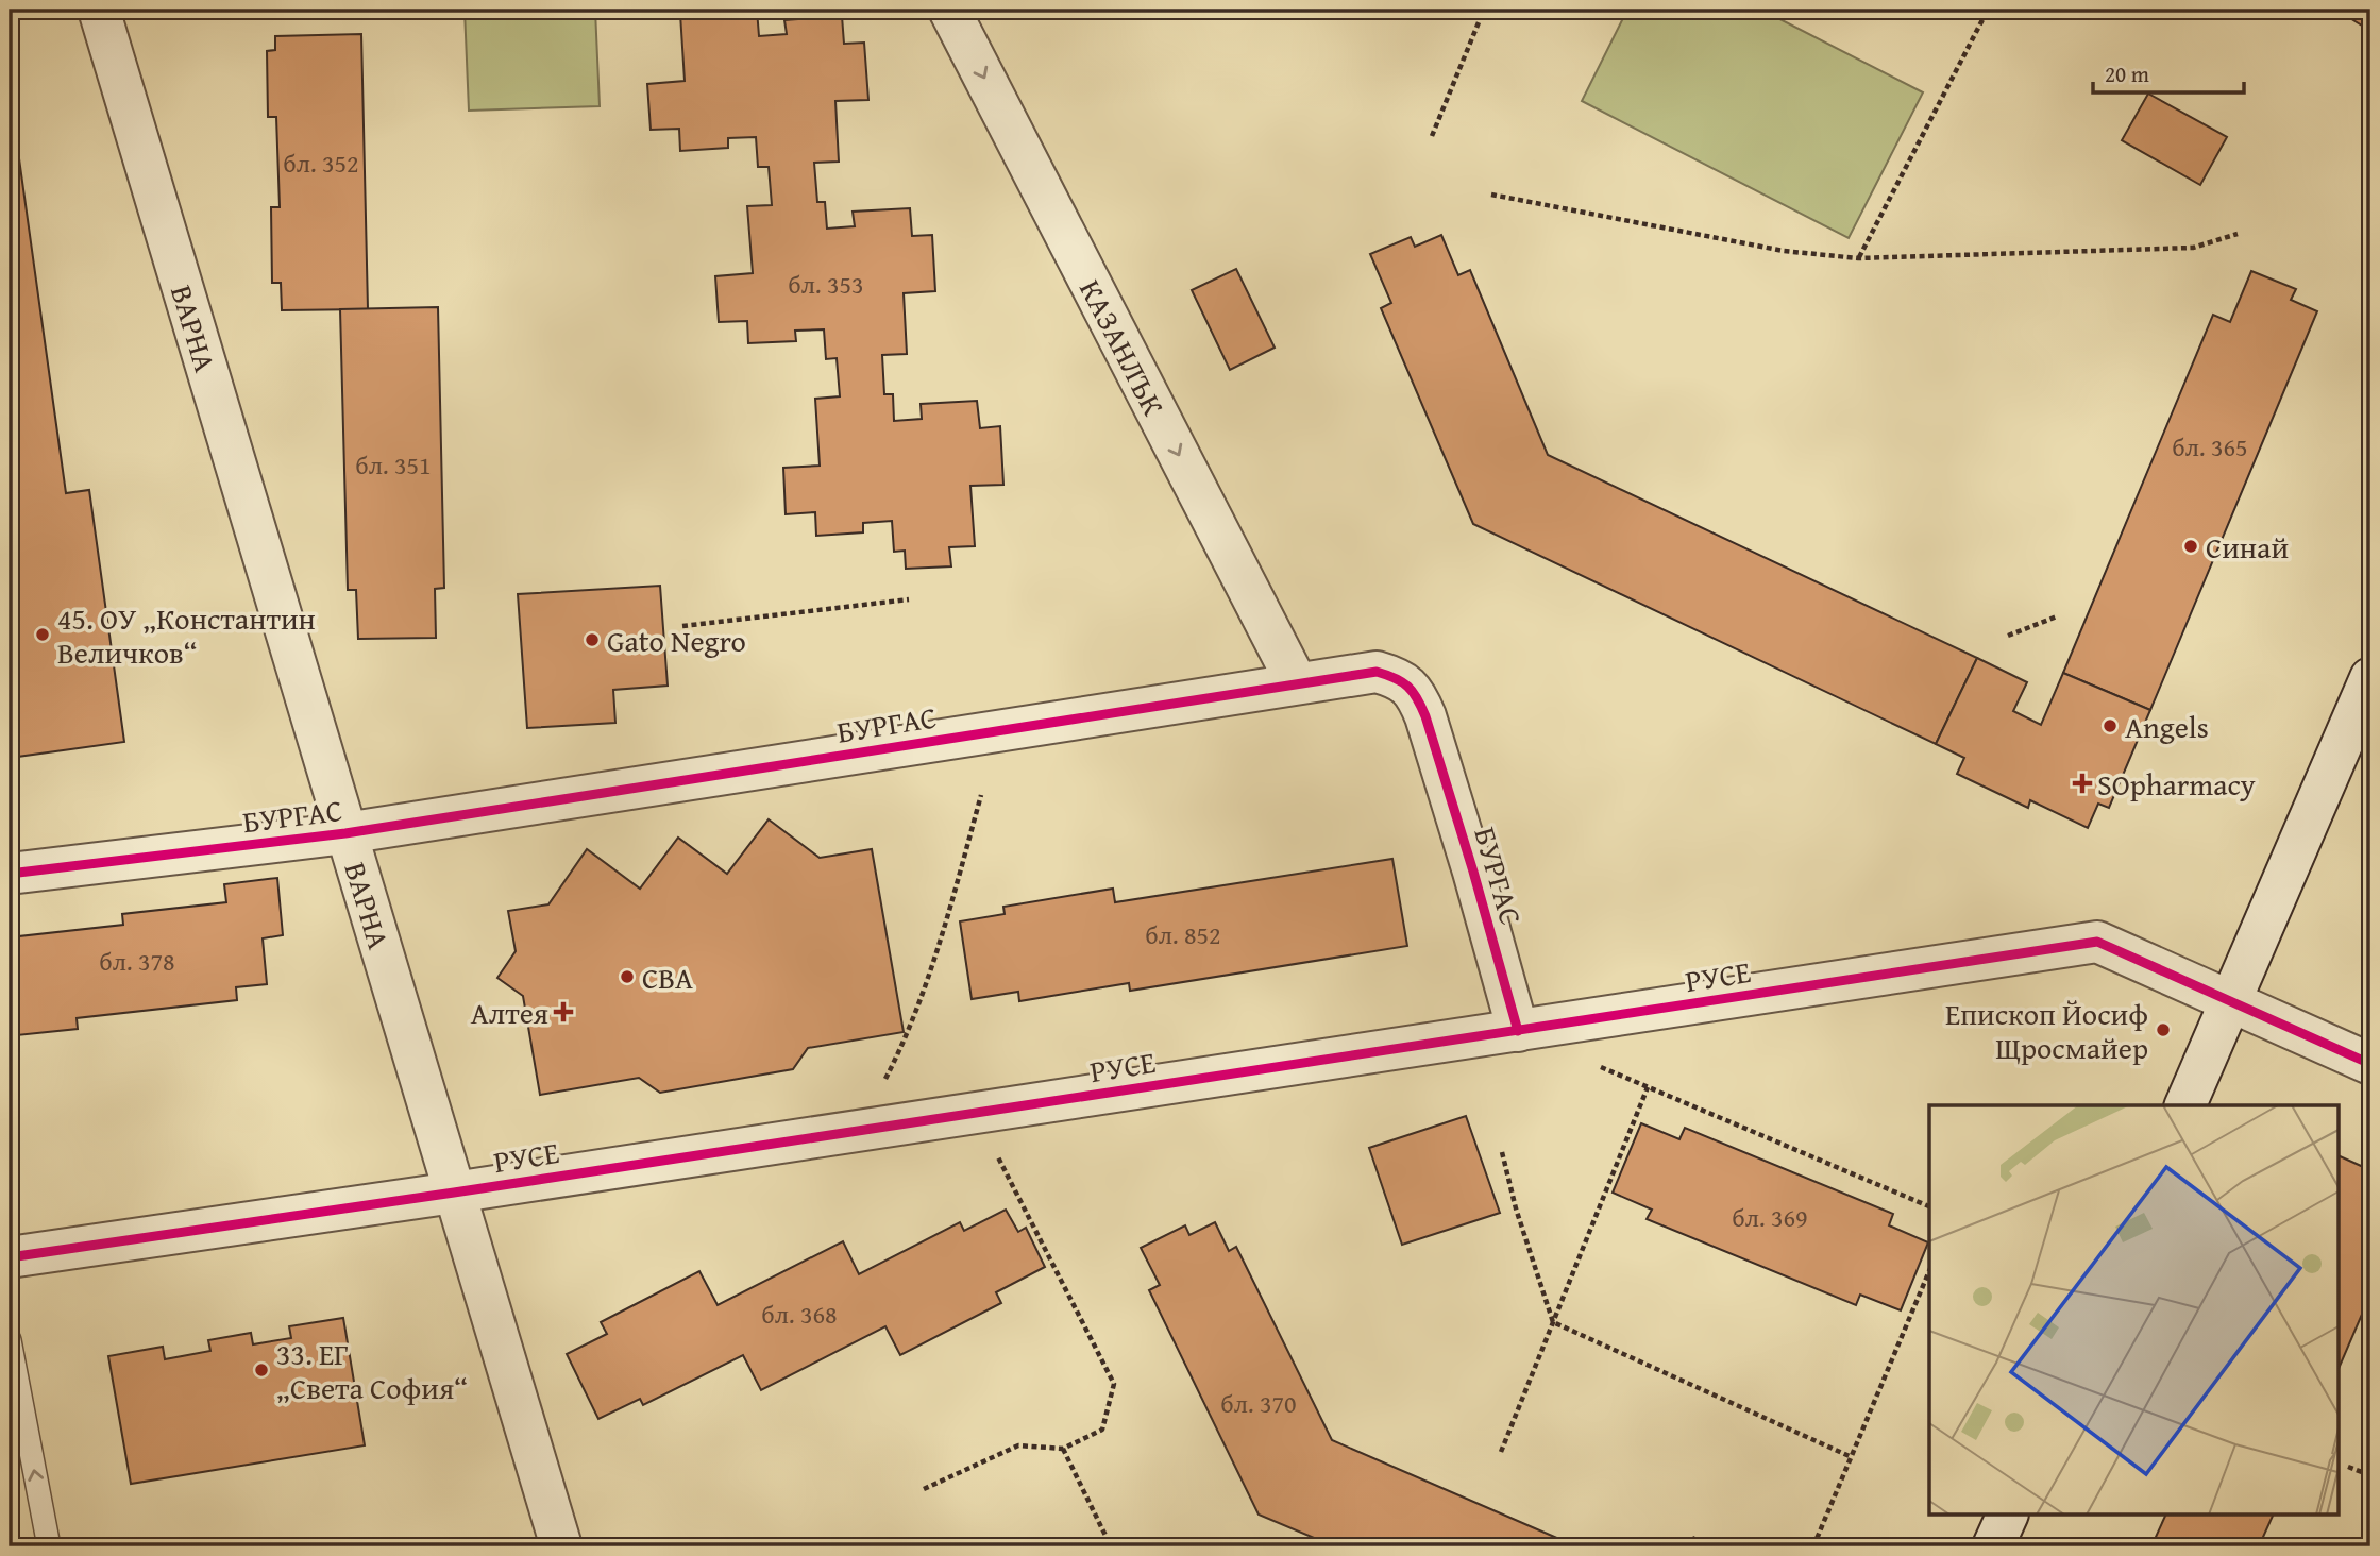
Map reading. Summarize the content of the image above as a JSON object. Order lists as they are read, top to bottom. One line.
{"streets":{"street":["ВАРНА","КАЗАНЛЪК","БУРГАС","РУСЕ"]},"crossings":[["ВАРНА","БУРГАС"],["ВАРНА","РУСЕ"],["КАЗАНЛЪК","БУРГАС"],["БУРГАС","РУСЕ"]],"one_way":["КАЗАНЛЪК"],"places":{"other":["Синай","45. ОУ „Константин Величков“","Gato Negro","Angels","CBA","Епископ Йосиф Щросмайер","33. ЕГ „Света София“"],"health":["SOpharmacy","Алтея"]},"house_numbers":["бл. 352","бл. 353","бл. 365","бл. 351","бл. 852","бл. 378","бл. 369","бл. 368","бл. 370"],"scale_bar":"20 m"}
